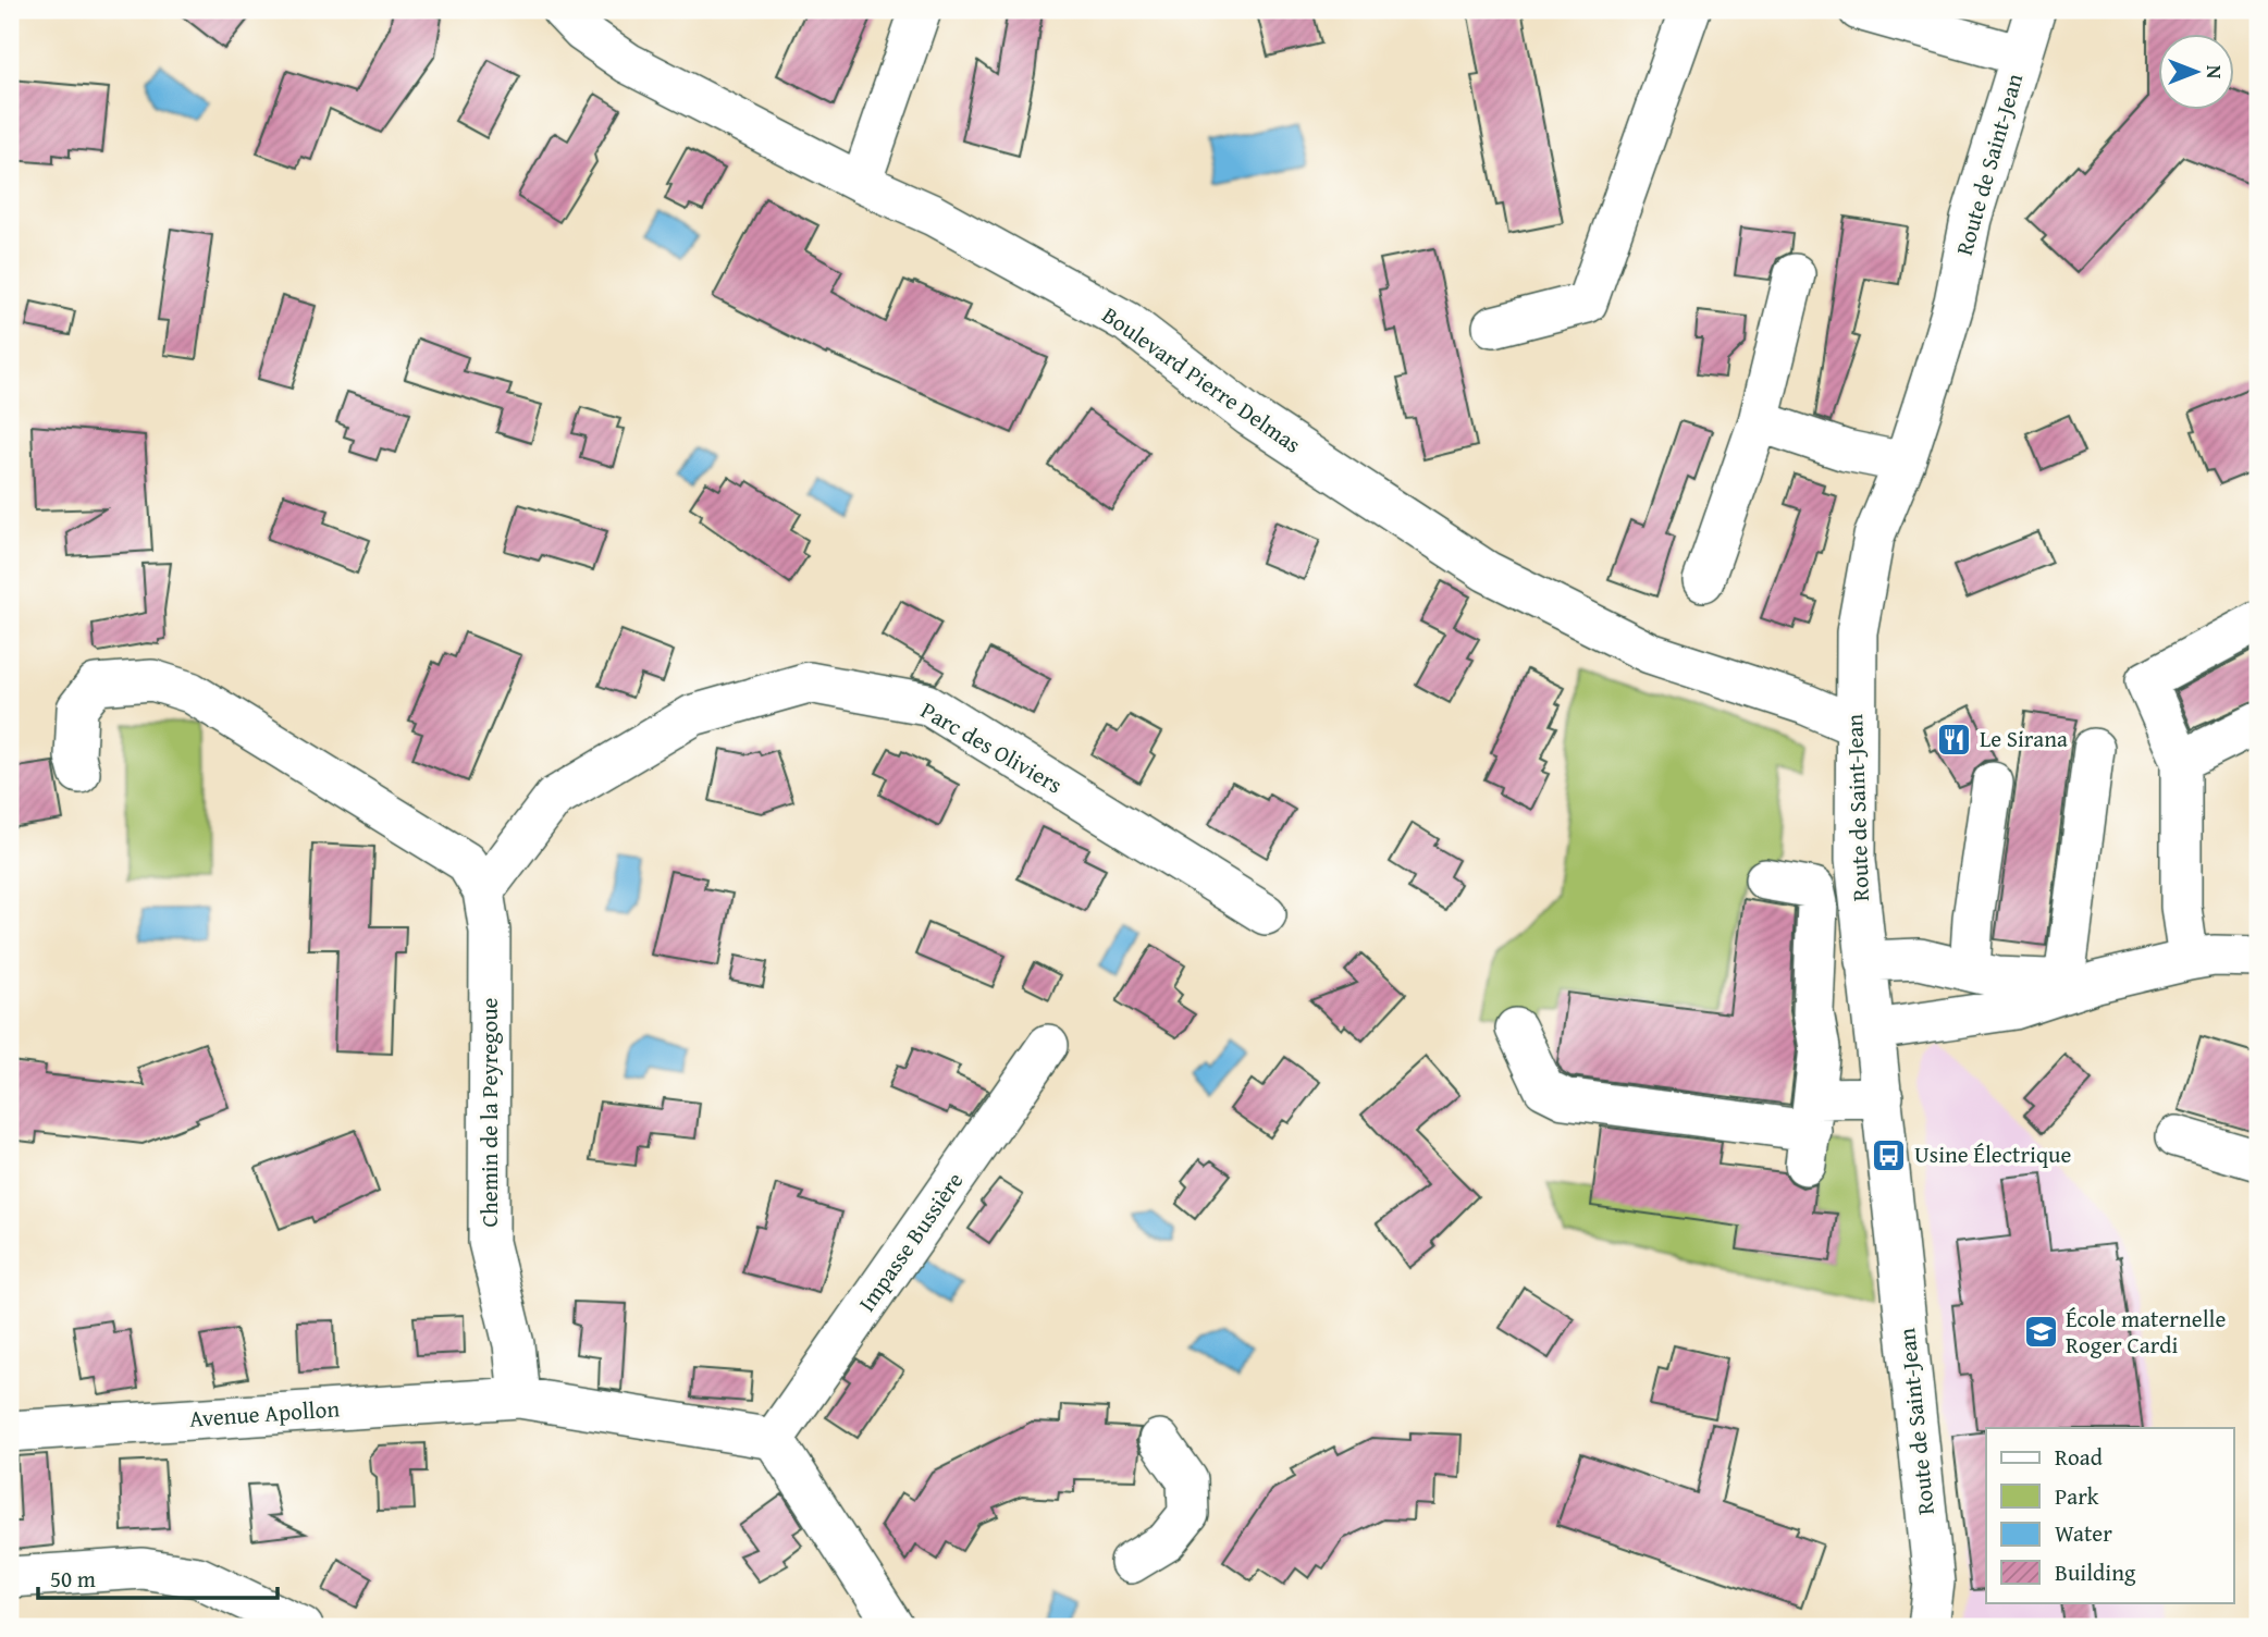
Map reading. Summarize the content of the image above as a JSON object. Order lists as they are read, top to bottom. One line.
{"streets":{"street":["Route de Saint-Jean","Boulevard Pierre Delmas","Parc des Oliviers","Chemin de la Peyregoue","Impasse Bussière","Avenue Apollon"]},"crossings":[["Route de Saint-Jean","Boulevard Pierre Delmas"],["Parc des Oliviers","Chemin de la Peyregoue"],["Chemin de la Peyregoue","Avenue Apollon"]],"places":{"restaurant":["Le Sirana"],"bus stop":["Usine Électrique"],"school or university":["École maternelle Roger Cardi"]},"legend":["Road","Park","Water","Building"],"scale_bar":"50 m","north":"right"}
